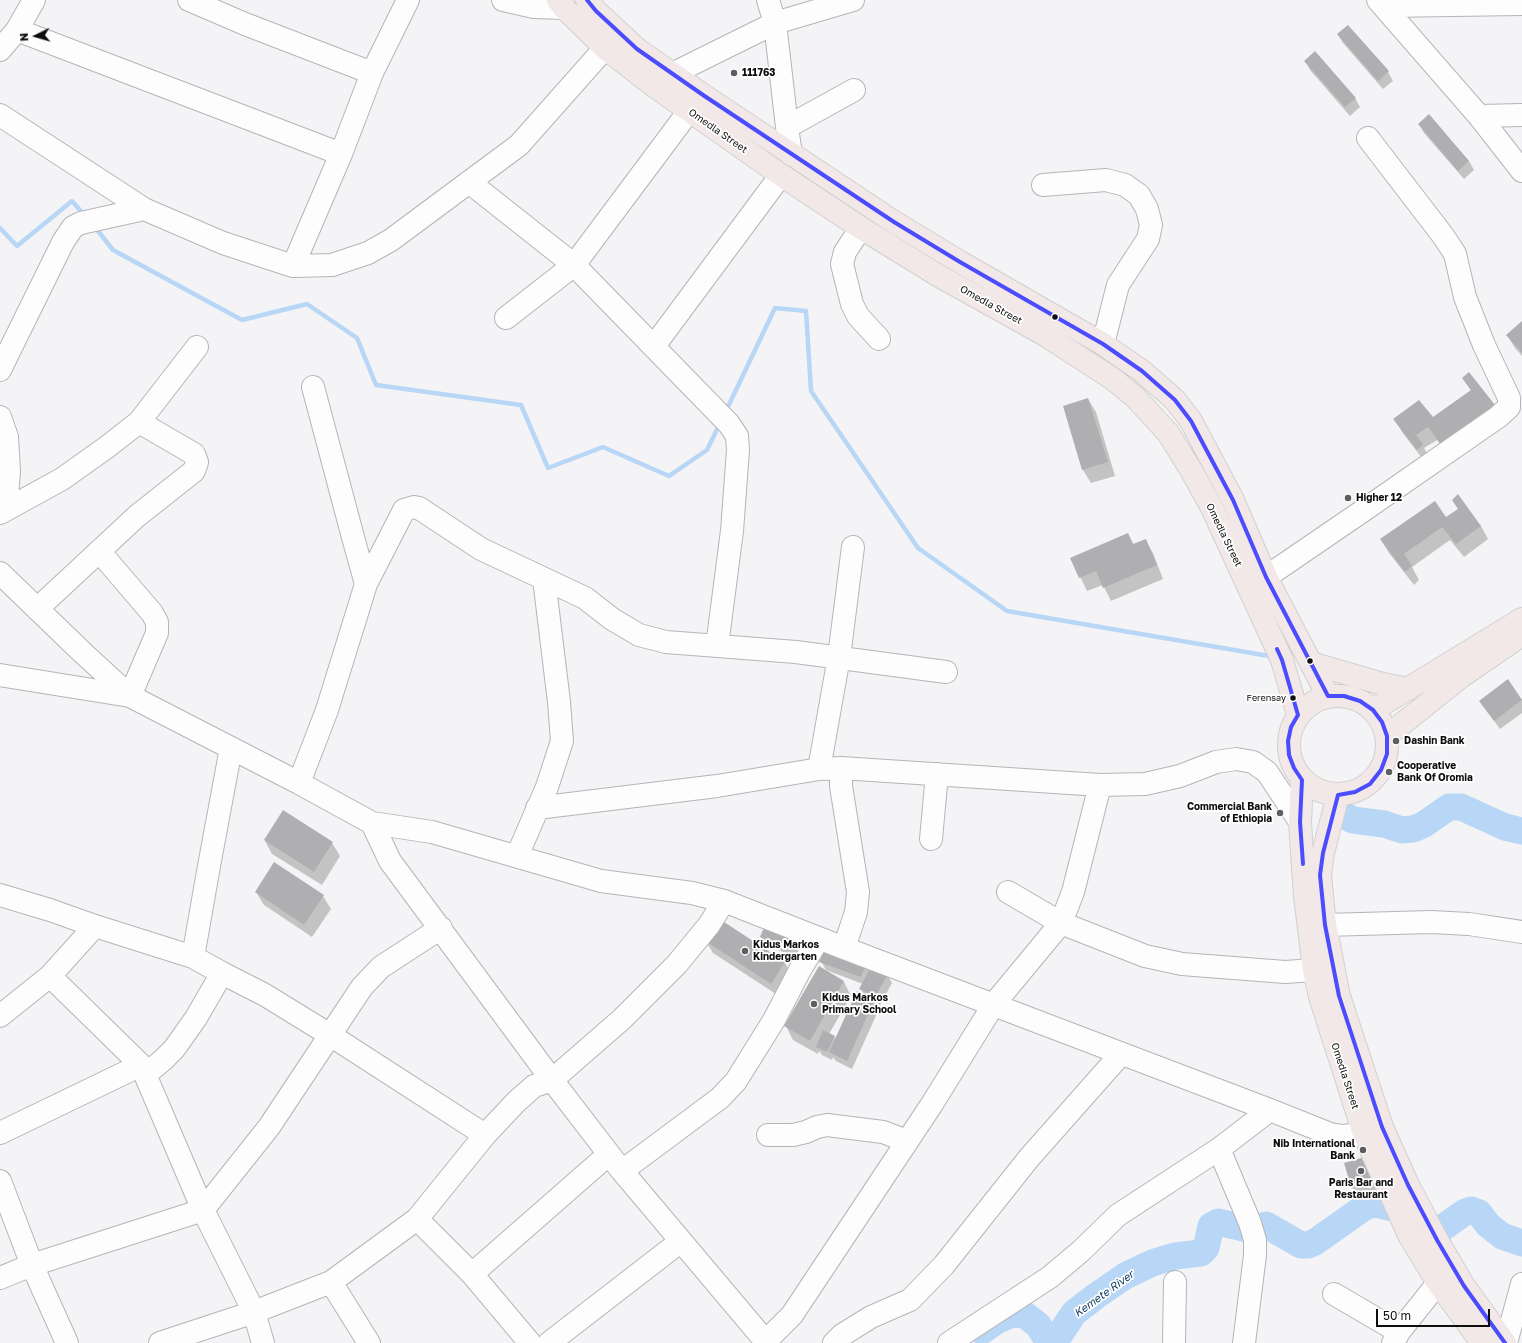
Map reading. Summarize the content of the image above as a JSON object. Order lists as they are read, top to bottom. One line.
{"streets":{"main road":["Omedla Street"]},"water":["Kemete River"],"places":["111763","Higher 12","Ferensay","Dashin Bank","Cooperative Bank Of Oromia","Commercial Bank of Ethiopia","Kidus Markos Kindergarten","Kidus Markos Primary School","Nib International Bank","Paris Bar and Restaurant"],"scale_bar":"50 m","north":"left"}
